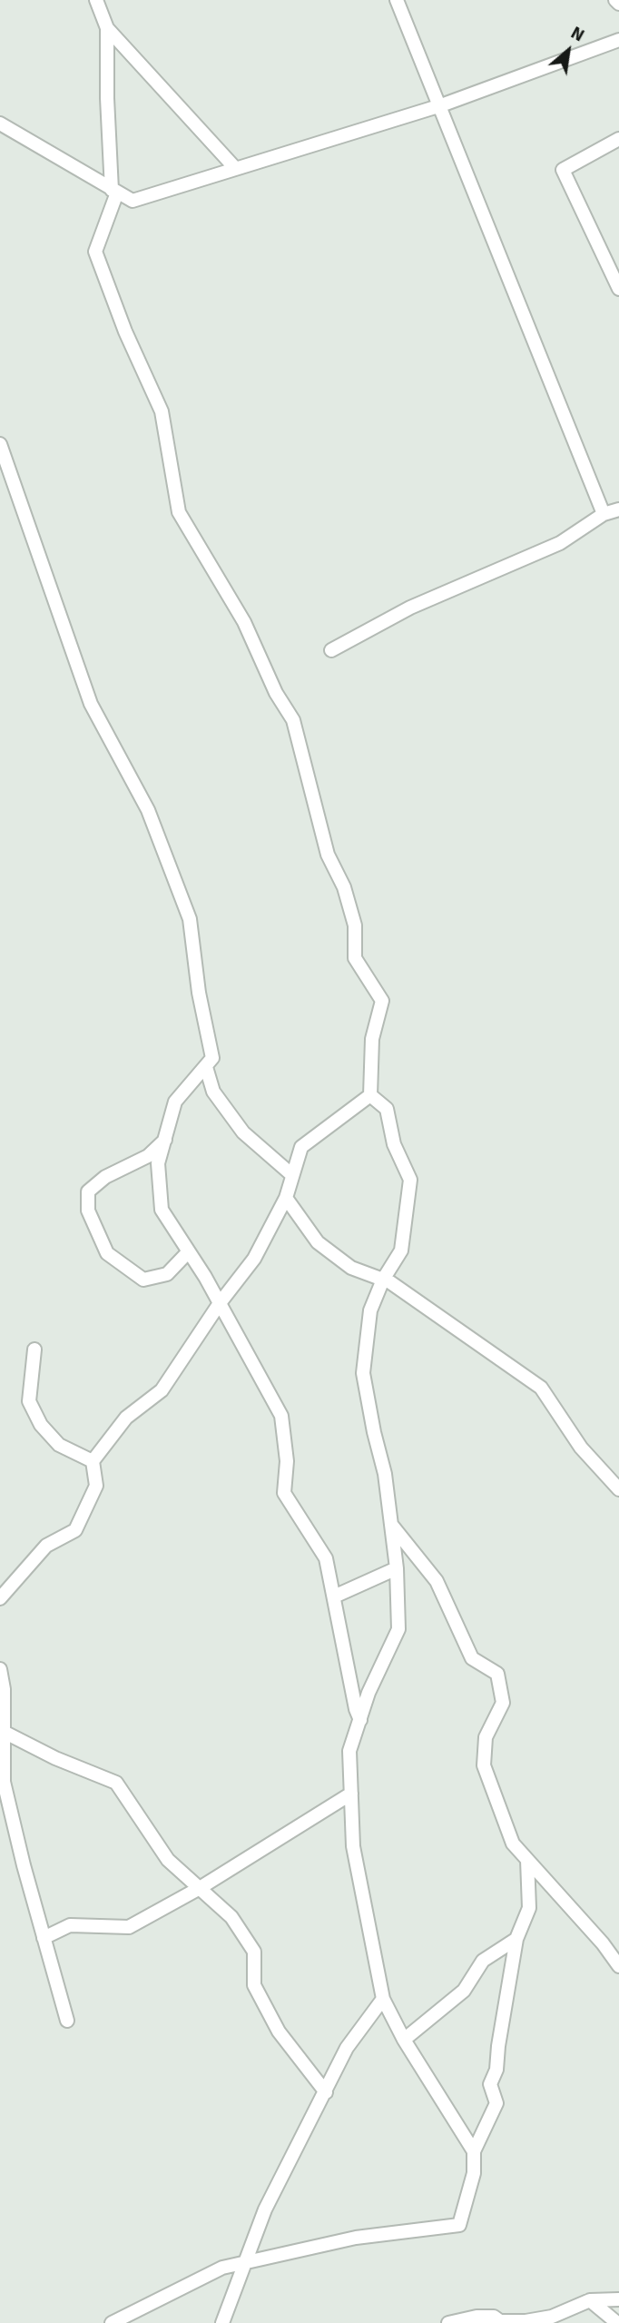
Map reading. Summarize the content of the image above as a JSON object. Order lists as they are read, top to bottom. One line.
{"north":"top right"}
